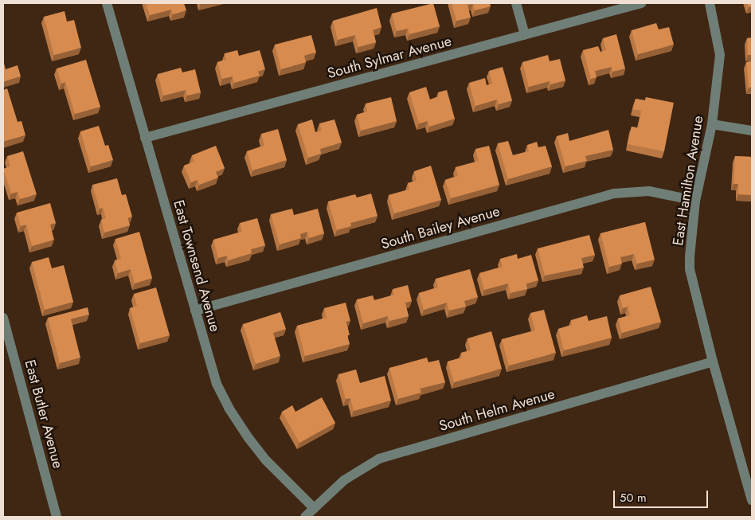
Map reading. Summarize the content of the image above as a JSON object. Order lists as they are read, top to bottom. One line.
{"streets":{"street":["South Sylmar Avenue","East Hamilton Avenue","South Bailey Avenue","East Townsend Avenue","South Helm Avenue","East Butler Avenue"]},"crossings":[["South Sylmar Avenue","East Townsend Avenue"],["East Hamilton Avenue","South Bailey Avenue"],["East Hamilton Avenue","South Helm Avenue"],["South Bailey Avenue","East Townsend Avenue"],["East Townsend Avenue","South Helm Avenue"]],"scale_bar":"50 m"}
